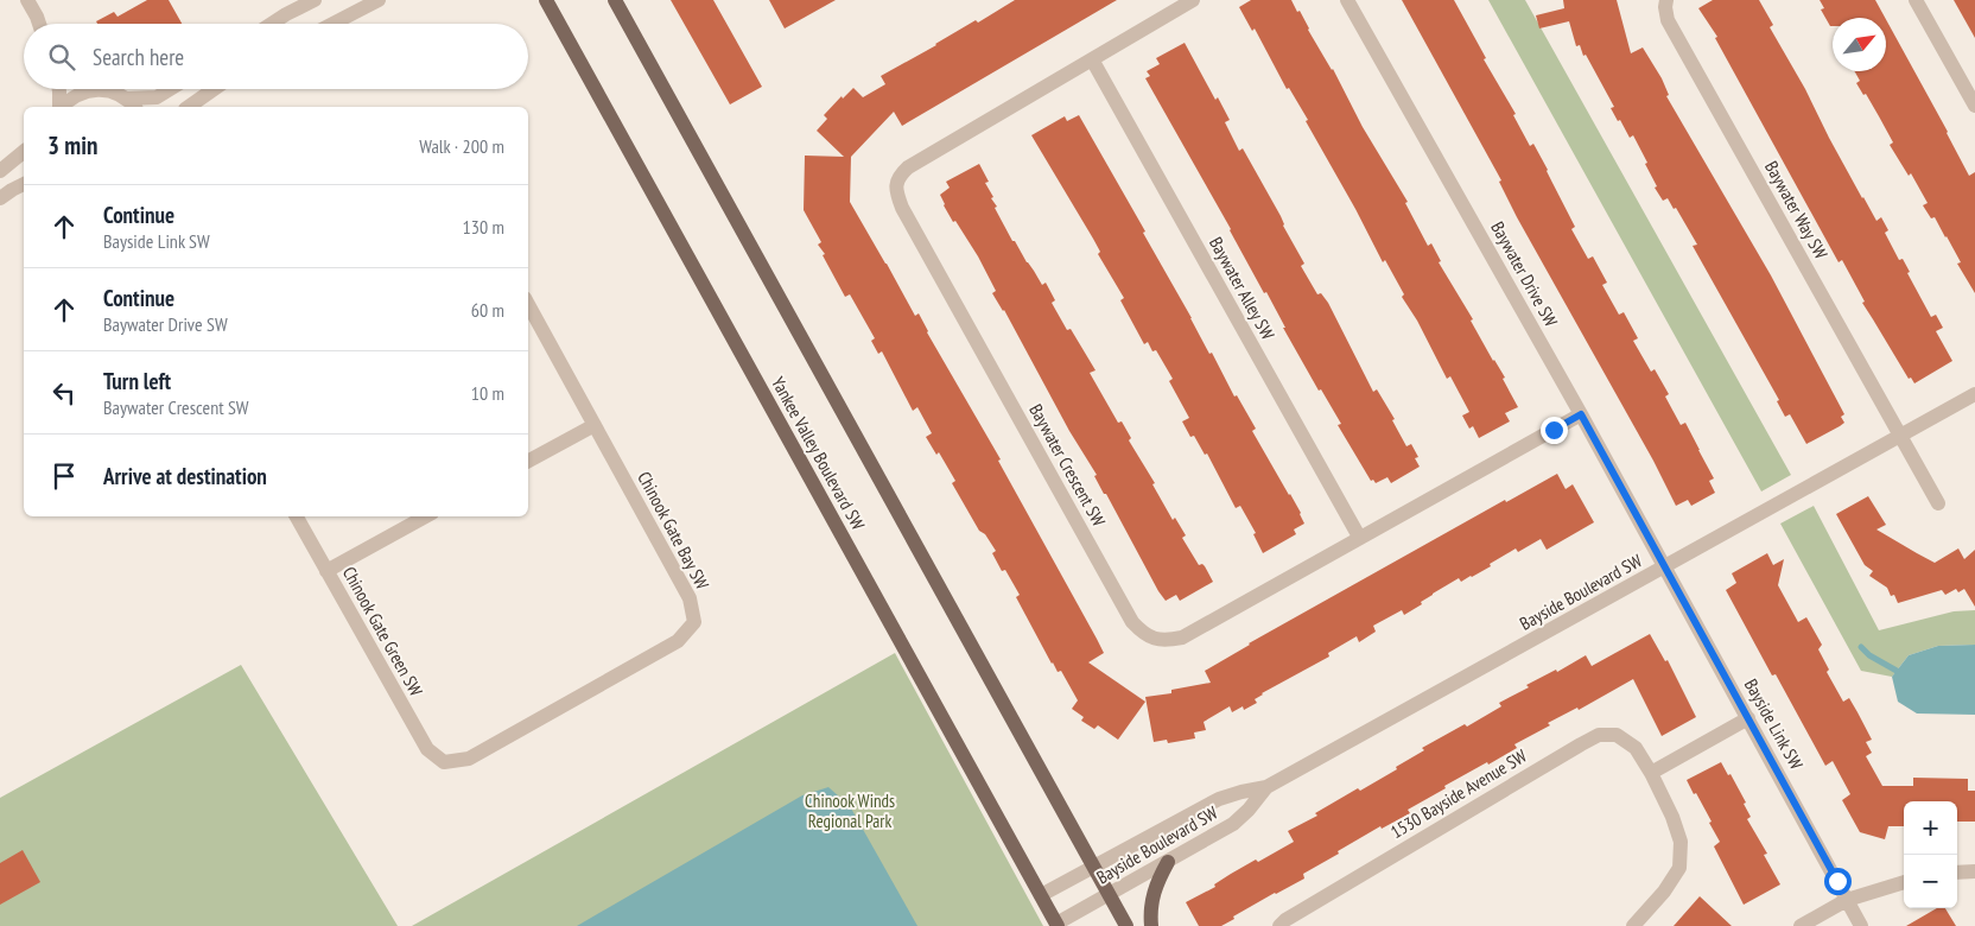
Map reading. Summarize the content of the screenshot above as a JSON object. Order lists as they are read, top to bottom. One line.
{"streets":{"main road":["Yankee Valley Boulevard SW"],"street":["Baywater Way SW","Baywater Drive SW","Baywater Alley SW","Baywater Crescent SW","Chinook Gate Bay SW","Bayside Boulevard SW","Chinook Gate Green SW","Bayside Link SW","1530 Bayside Avenue SW"]},"crossings":[["Baywater Way SW","Bayside Boulevard SW"],["Baywater Drive SW","Baywater Crescent SW"],["Baywater Drive SW","Bayside Boulevard SW"],["Baywater Drive SW","Bayside Link SW"],["Baywater Alley SW","Baywater Crescent SW"],["Yankee Valley Boulevard SW","Bayside Boulevard SW"],["Chinook Gate Bay SW","Chinook Gate Green SW"],["Bayside Boulevard SW","Bayside Link SW"]],"parks":["Chinook Winds Regional Park"],"north":"top right","page":{"search":"Search here","heading":["3 min","Walk · 200 m"],"list":[["Continue","Bayside Link SW","130 m"],["Continue","Baywater Drive SW","60 m"],["Turn left","Baywater Crescent SW","10 m"],"Arrive at destination"],"map_buttons":["+","−"]}}
